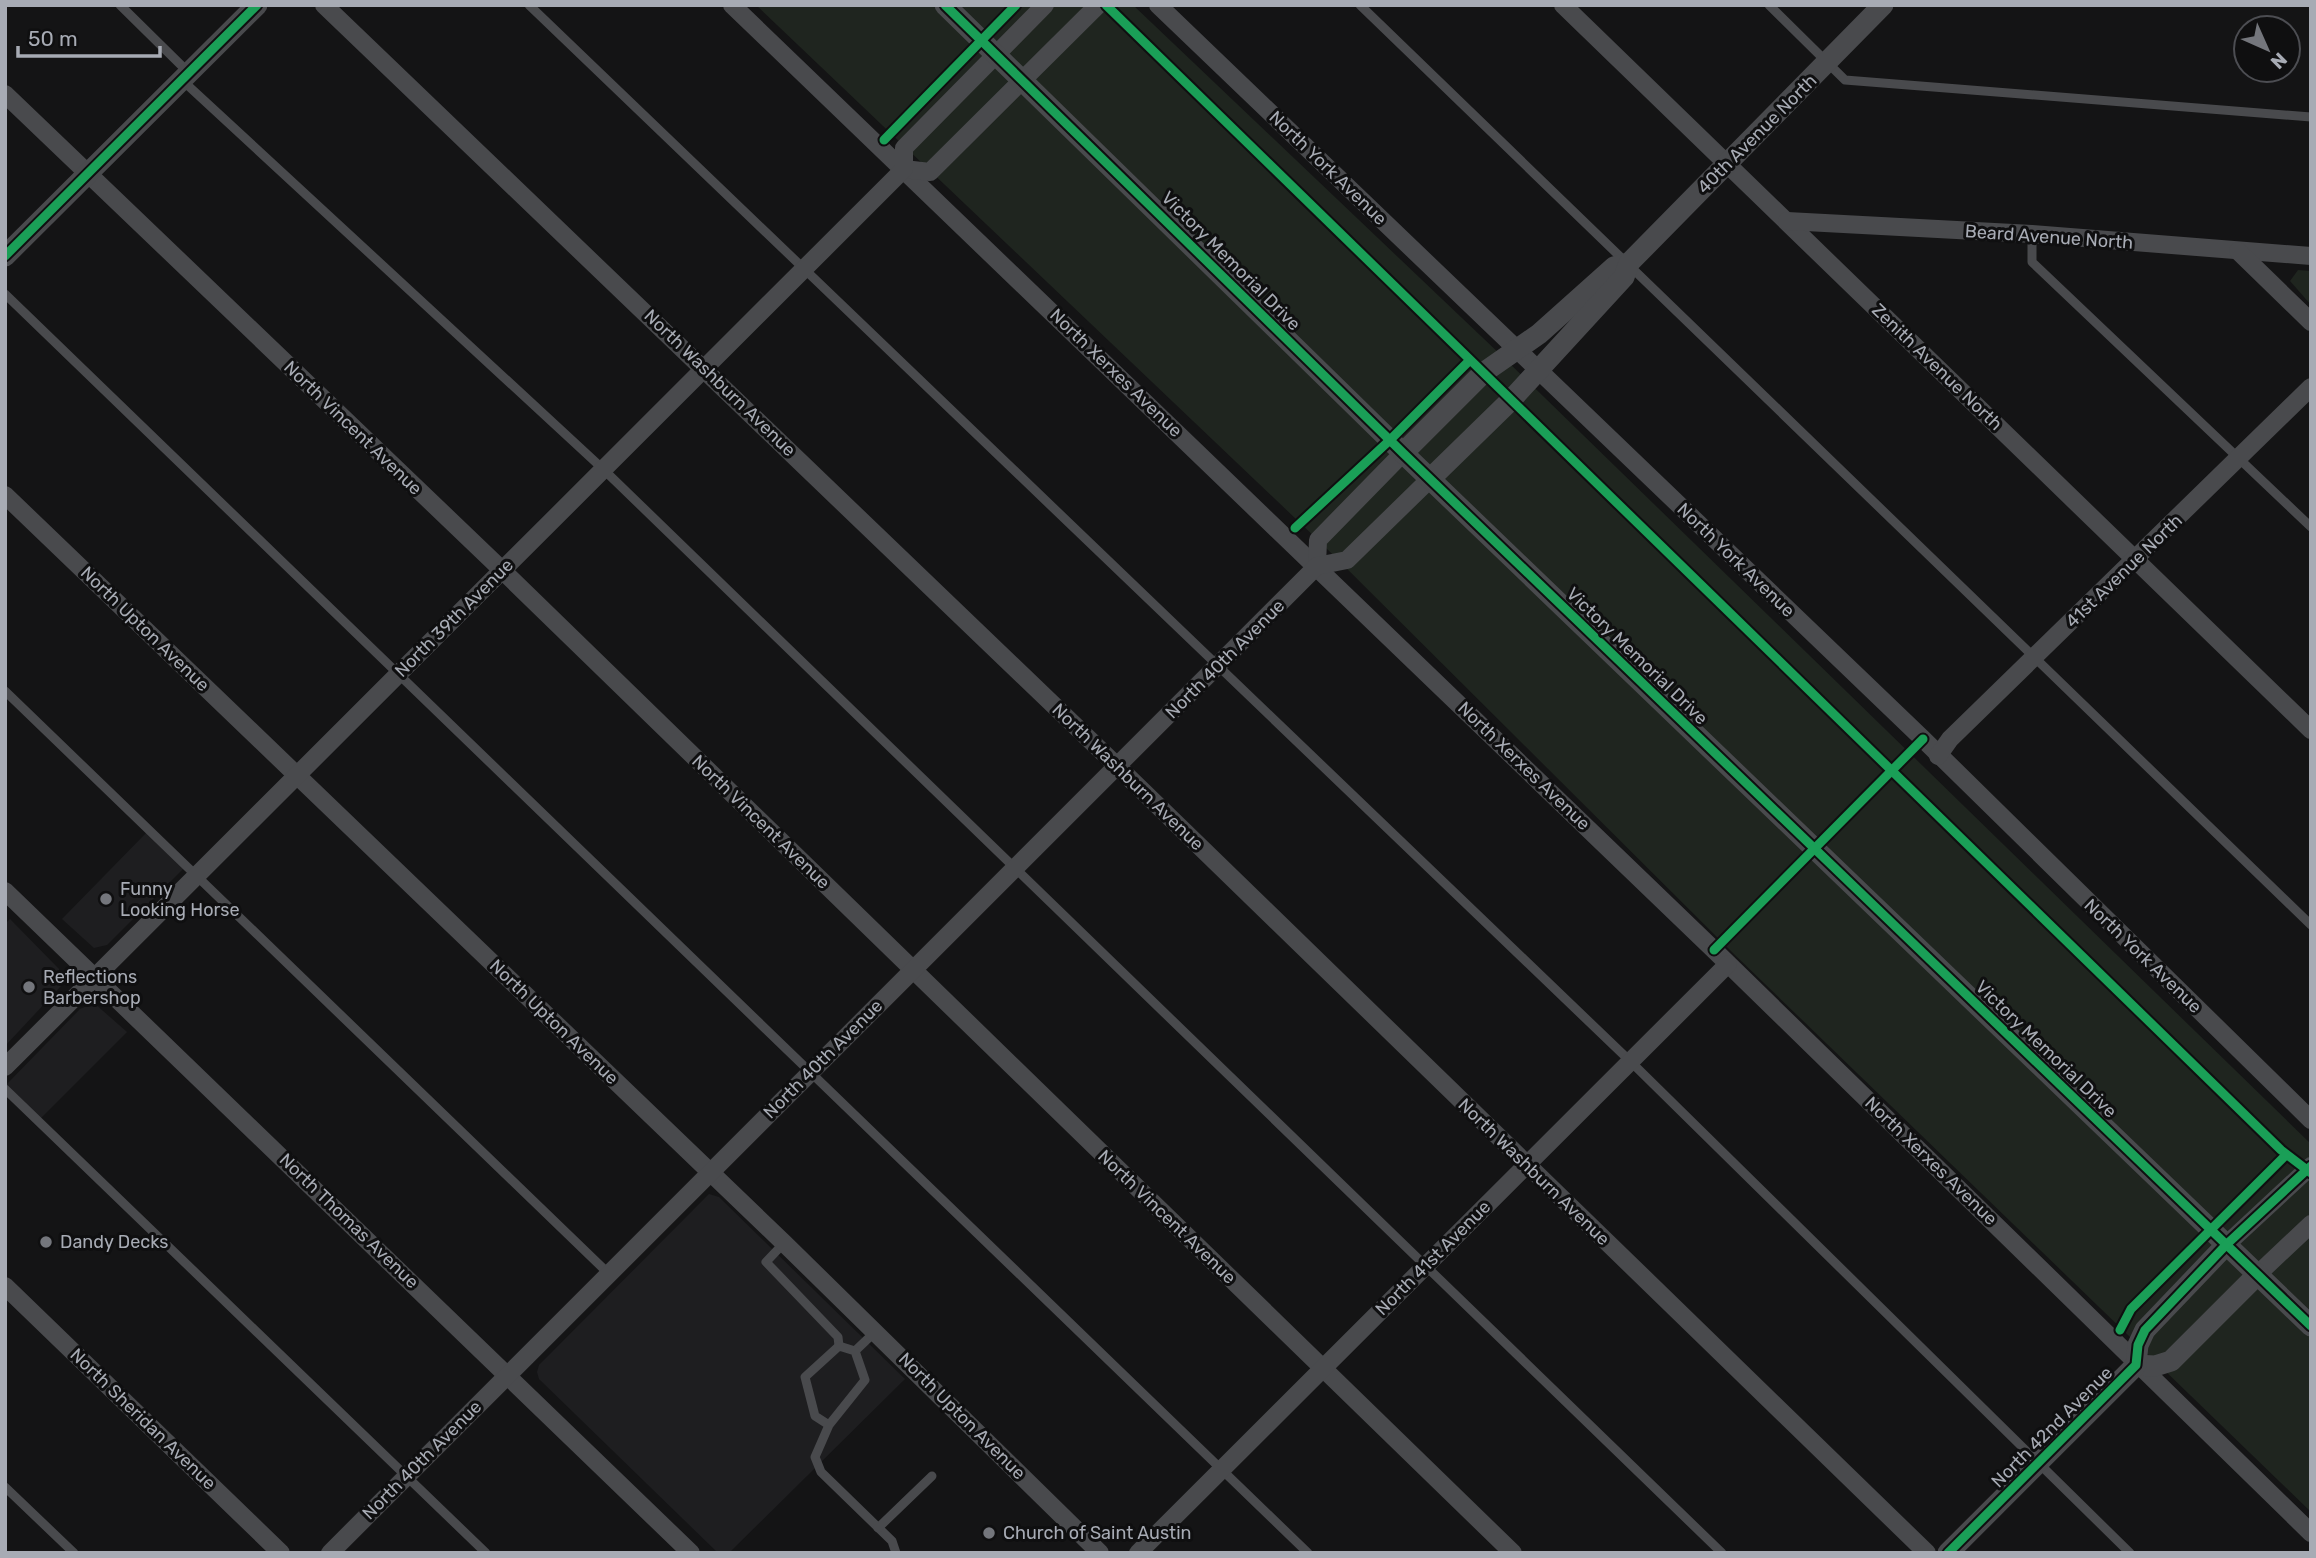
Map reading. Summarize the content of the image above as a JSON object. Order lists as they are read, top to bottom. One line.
{"streets":{"street":["40th Avenue North","North York Avenue","Beard Avenue North","Victory Memorial Drive","Zenith Avenue North","North Xerxes Avenue","North Washburn Avenue","North Vincent Avenue","41st Avenue North","North 39th Avenue","North Upton Avenue","North 40th Avenue","North Thomas Avenue","North 41st Avenue","North Sheridan Avenue","North 42nd Avenue"]},"crossings":[["40th Avenue North","Zenith Avenue North"],["40th Avenue North","North 40th Avenue"],["North York Avenue","41st Avenue North"],["North York Avenue","North 40th Avenue"],["Beard Avenue North","Zenith Avenue North"],["Victory Memorial Drive","North 39th Avenue"],["Victory Memorial Drive","North 40th Avenue"],["Victory Memorial Drive","North 42nd Avenue"],["Zenith Avenue North","41st Avenue North"],["North Xerxes Avenue","North 39th Avenue"],["North Xerxes Avenue","North 40th Avenue"],["North Xerxes Avenue","North 41st Avenue"],["North Xerxes Avenue","North 42nd Avenue"],["North Washburn Avenue","North 39th Avenue"],["North Washburn Avenue","North 40th Avenue"],["North Washburn Avenue","North 41st Avenue"],["North Vincent Avenue","North 39th Avenue"],["North Vincent Avenue","North 40th Avenue"],["North Vincent Avenue","North 41st Avenue"],["North 39th Avenue","North Upton Avenue"],["North 39th Avenue","North Thomas Avenue"],["North Upton Avenue","North 40th Avenue"],["North 40th Avenue","North Thomas Avenue"]],"places":["Funny Looking Horse","Reflections Barbershop","Dandy Decks","Church of Saint Austin"],"scale_bar":"50 m","north":"bottom right"}
